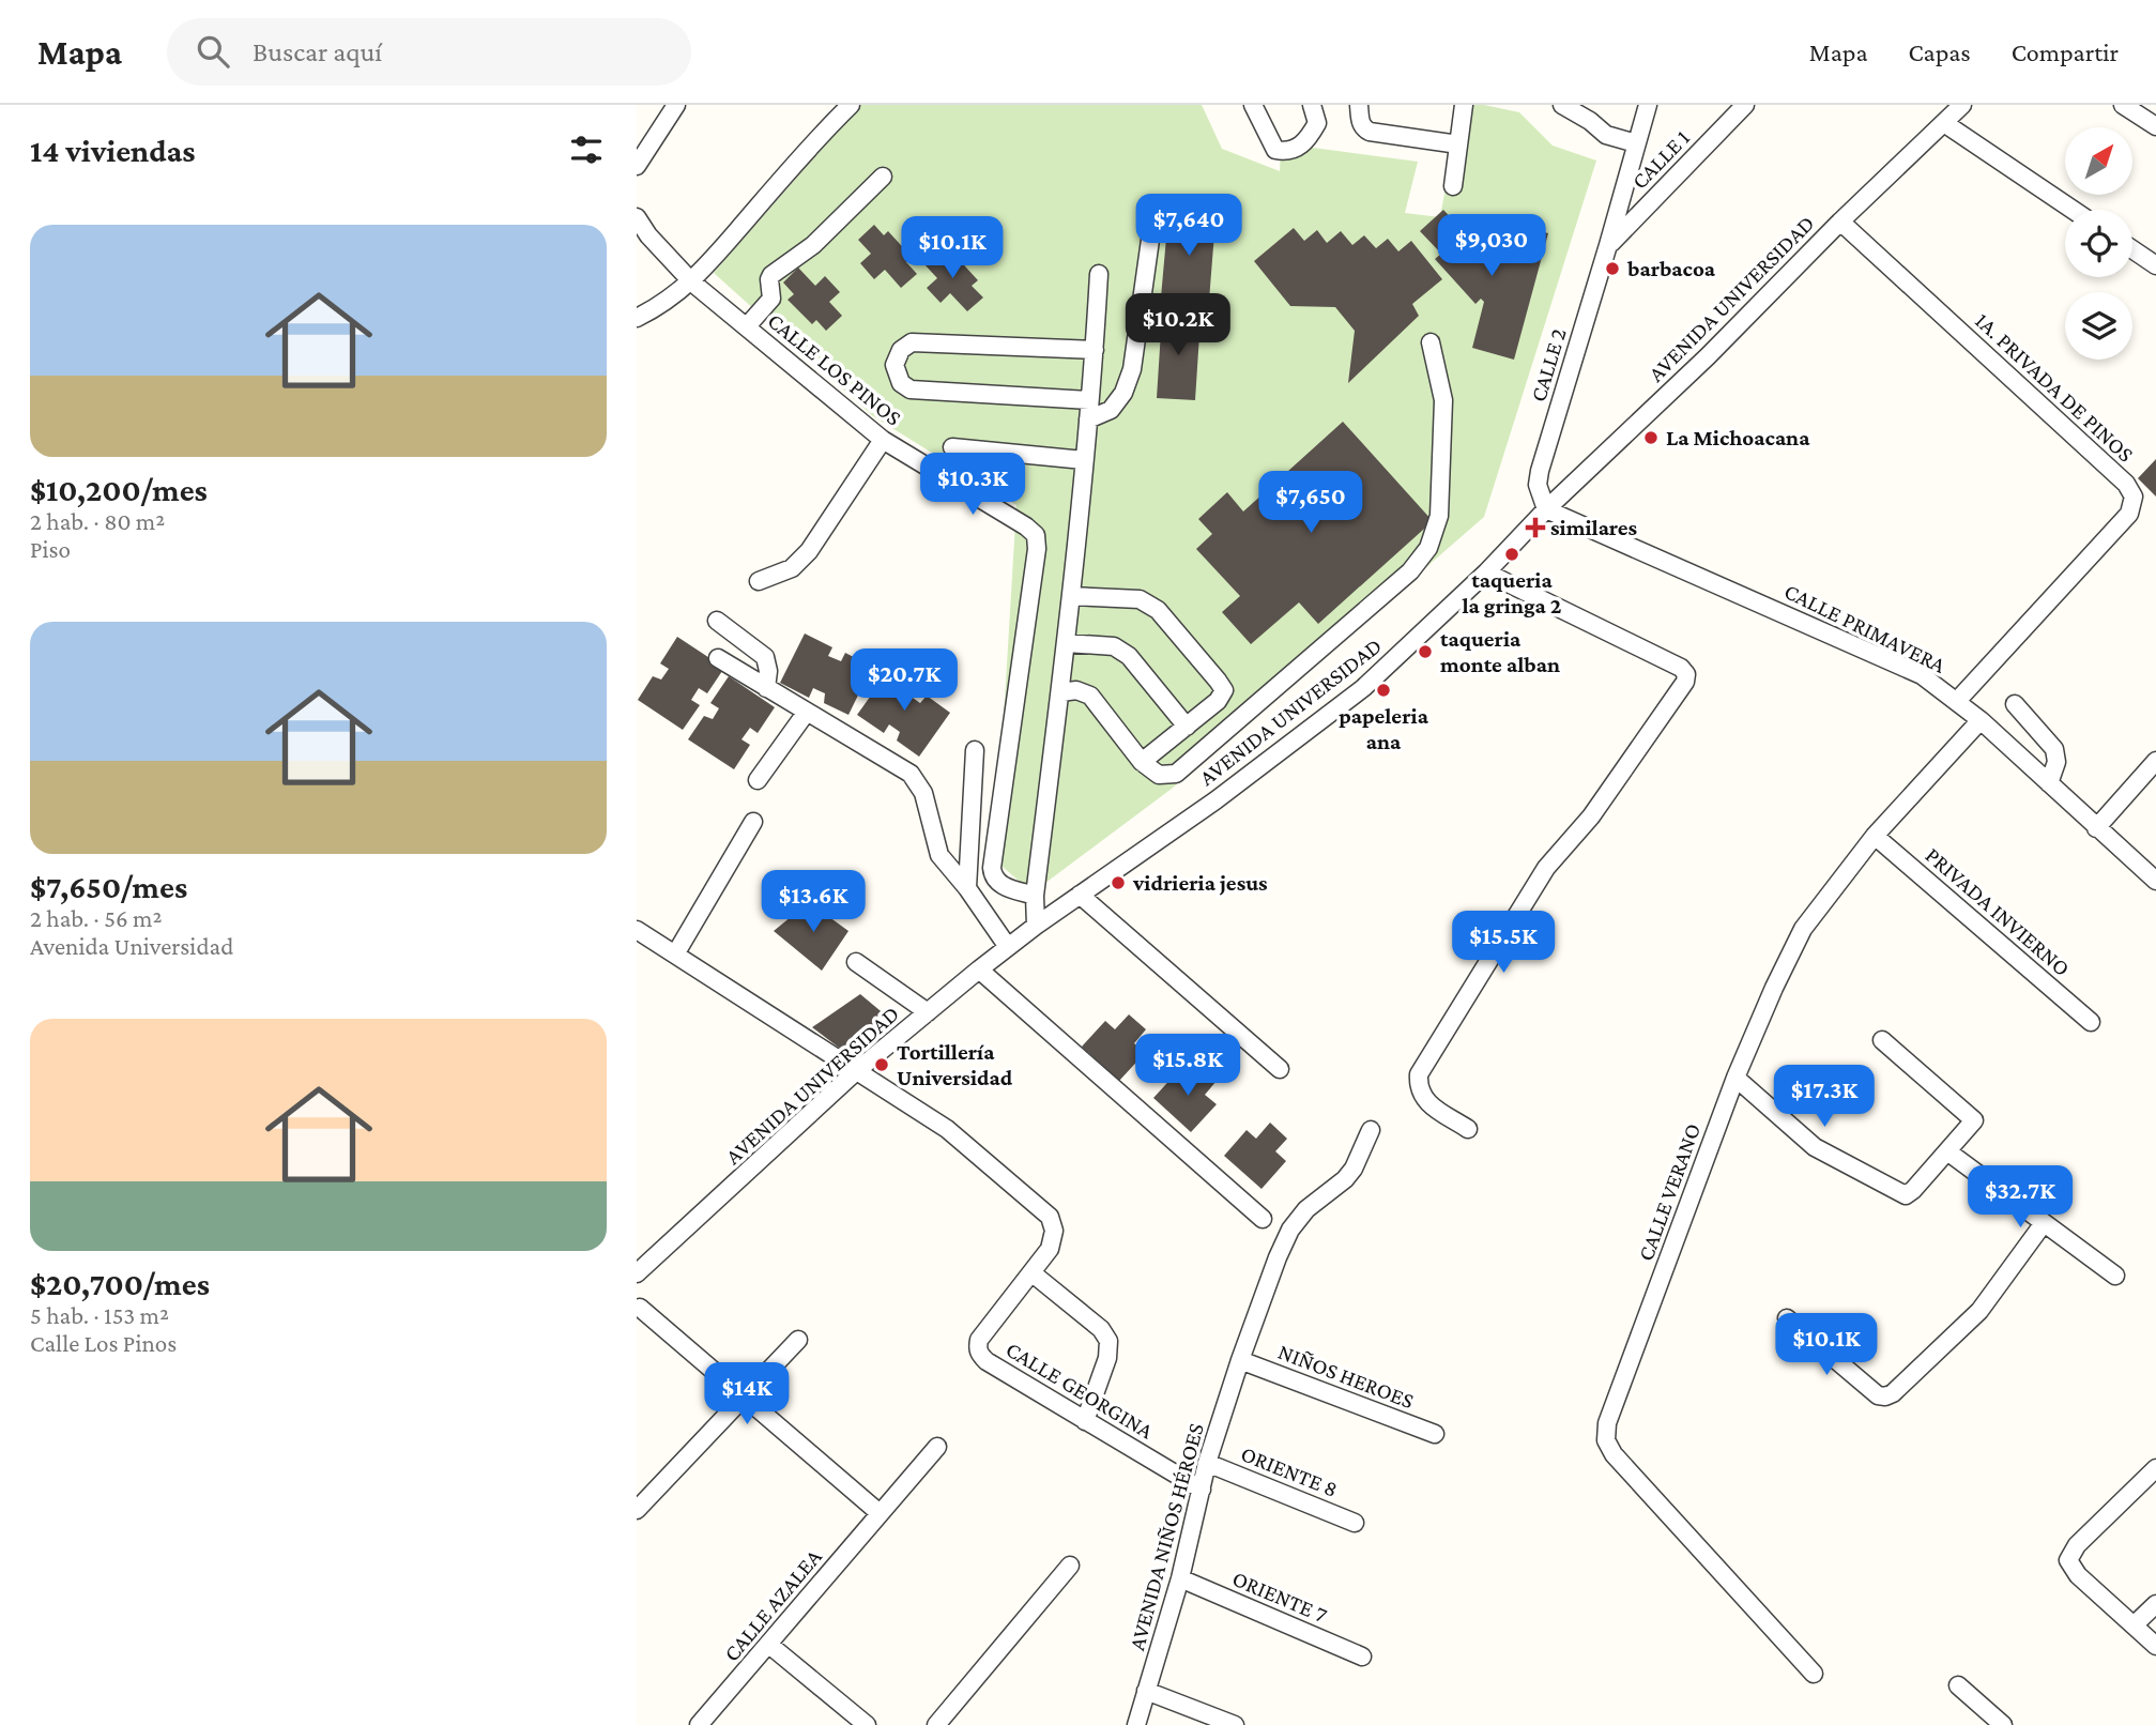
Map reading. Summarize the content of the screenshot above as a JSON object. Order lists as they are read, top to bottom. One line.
{"streets":{"street":["CALLE 1","AVENIDA UNIVERSIDAD","CALLE 2","CALLE LOS PINOS","1A. PRIVADA DE PINOS","CALLE PRIMAVERA","PRIVADA INVIERNO","CALLE VERANO","NIÑOS HEROES","CALLE GEORGINA","ORIENTE 8","AVENIDA NIÑOS HÉROES","ORIENTE 7","CALLE AZALEA"]},"crossings":[["CALLE 1","CALLE 2"],["AVENIDA UNIVERSIDAD","CALLE 2"],["AVENIDA UNIVERSIDAD","1A. PRIVADA DE PINOS"],["AVENIDA UNIVERSIDAD","CALLE PRIMAVERA"],["CALLE 2","CALLE PRIMAVERA"],["1A. PRIVADA DE PINOS","CALLE PRIMAVERA"],["CALLE PRIMAVERA","CALLE VERANO"],["PRIVADA INVIERNO","CALLE VERANO"],["NIÑOS HEROES","AVENIDA NIÑOS HÉROES"],["CALLE GEORGINA","AVENIDA NIÑOS HÉROES"],["ORIENTE 8","AVENIDA NIÑOS HÉROES"],["AVENIDA NIÑOS HÉROES","ORIENTE 7"]],"places":{"other":["barbacoa","La Michoacana","taqueria la gringa 2","taqueria monte alban","papeleria ana","vidrieria jesus","Tortillería Universidad"],"health":["similares"]},"north":"top right","page":{"header":"Mapa","search":"Buscar aquí","nav":["Mapa","Capas","Compartir"],"heading":"14 viviendas","price":["$7,640","$9,030","$10.1K","$10.2K","$10.3K","$7,650","$20.7K","$13.6K","$15.5K","$15.8K","$17.3K","$32.7K","$10.1K","$14K"],"list":[{"name":"$10,200/mes","note":"2 hab. · 80 m² · Piso"},{"name":"$7,650/mes","note":"2 hab. · 56 m² · Avenida Universidad"},{"name":"$20,700/mes","note":"5 hab. · 153 m² · Calle Los Pinos"}]}}
